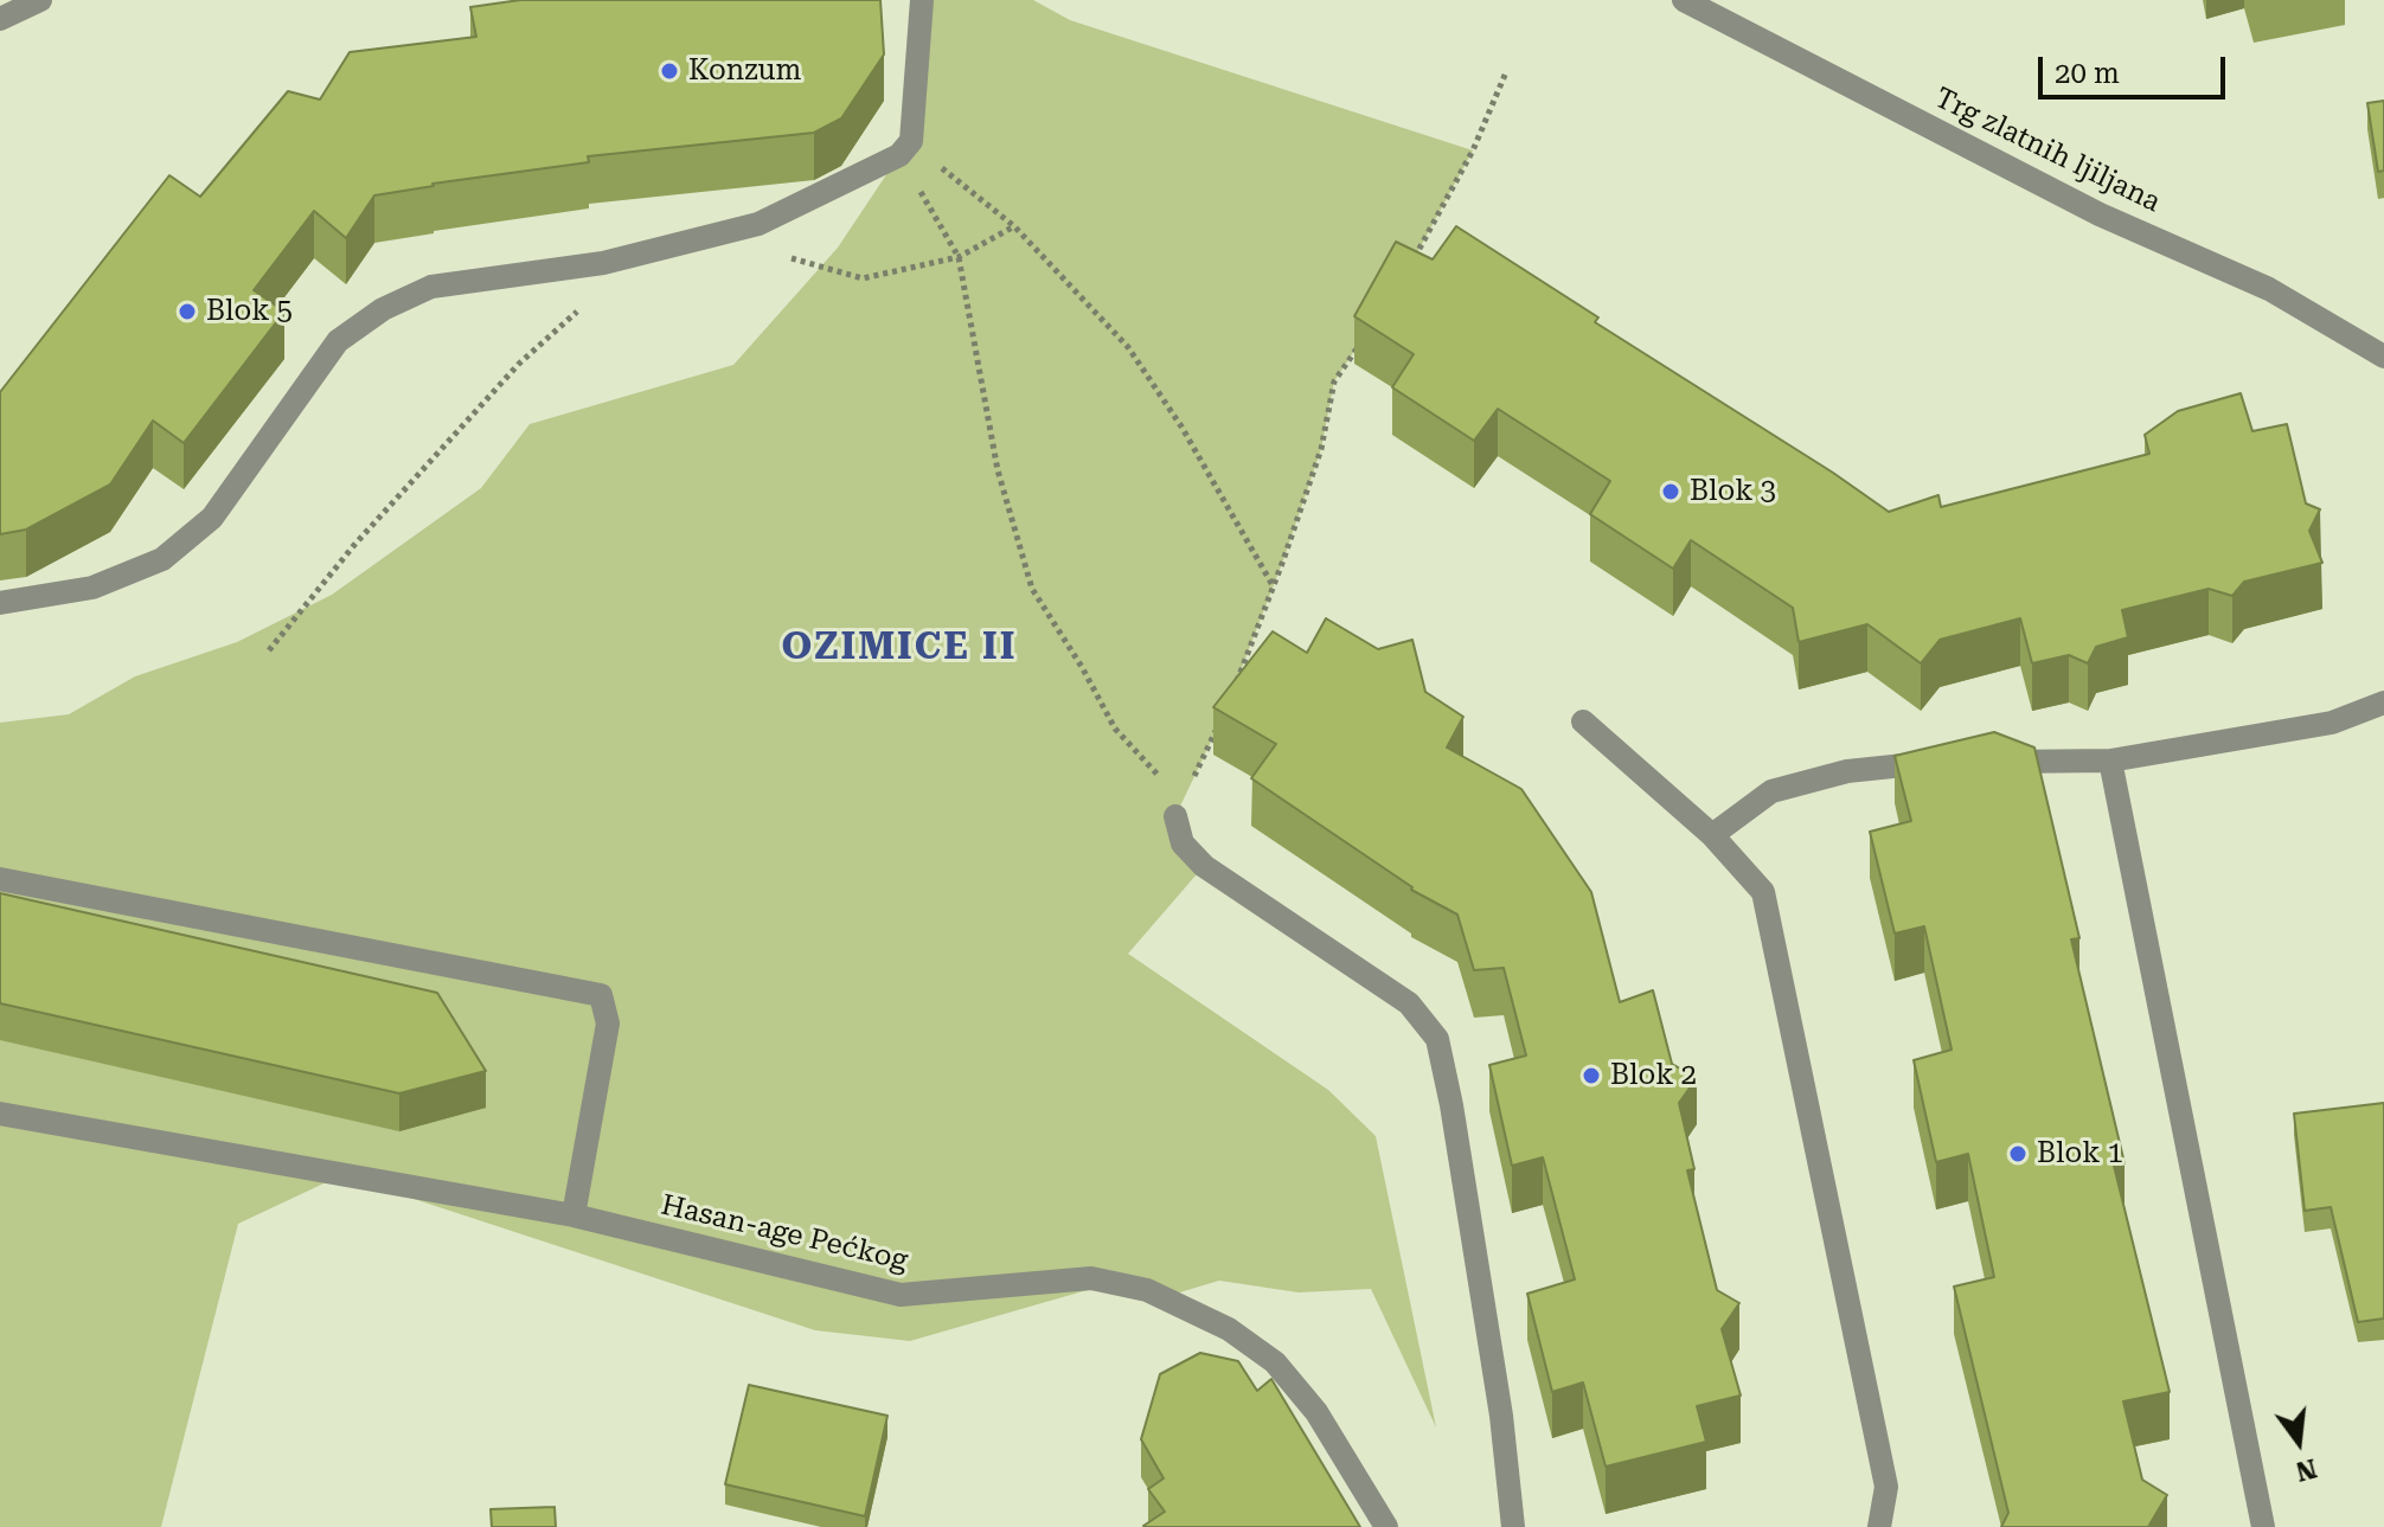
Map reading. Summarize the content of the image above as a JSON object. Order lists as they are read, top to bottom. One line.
{"streets":{"street":["Trg zlatnih ljiljana","Hasan-age Pećkog"]},"districts":["OZIMICE II"],"places":["Konzum","Blok 5","Blok 3","Blok 2","Blok 1"],"scale_bar":"20 m","north":"bottom"}
